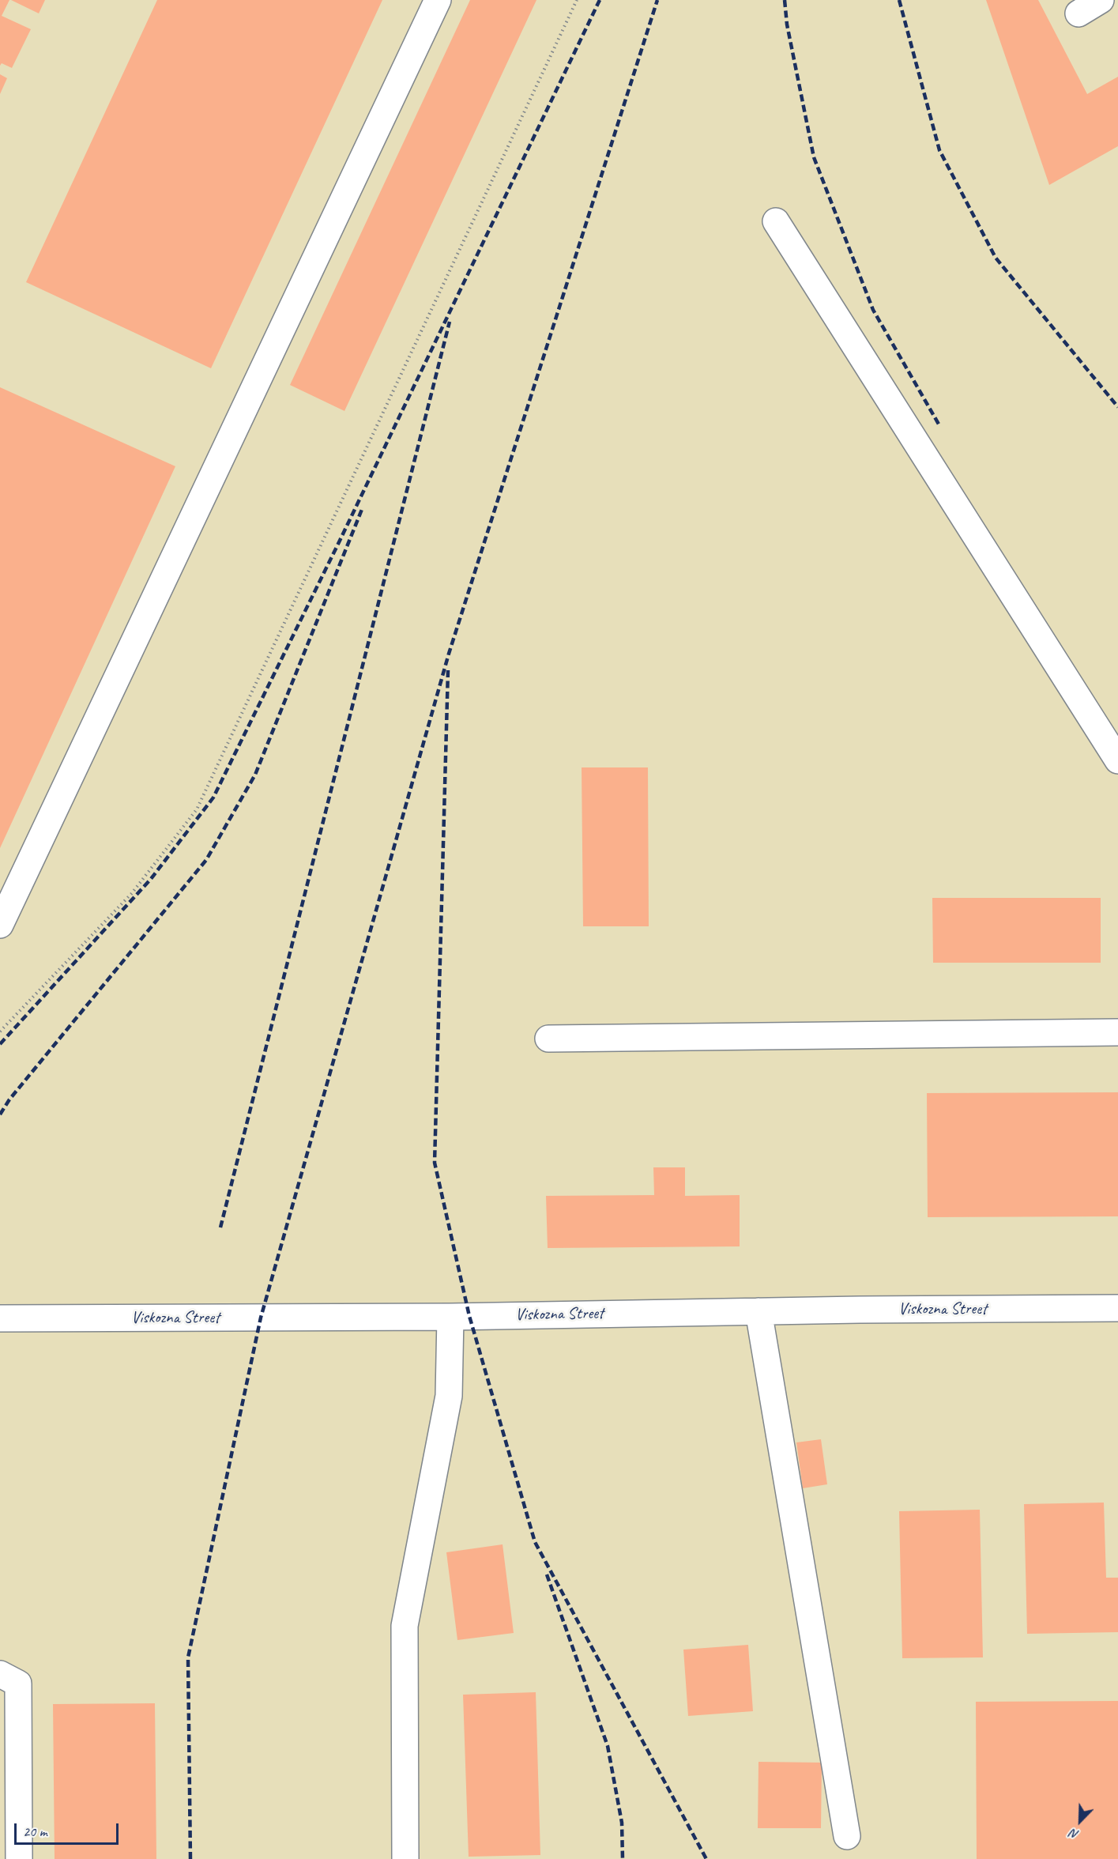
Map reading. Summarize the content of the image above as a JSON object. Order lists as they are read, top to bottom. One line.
{"streets":{"street":["Viskozna Street"]},"scale_bar":"20 m","north":"bottom left"}
